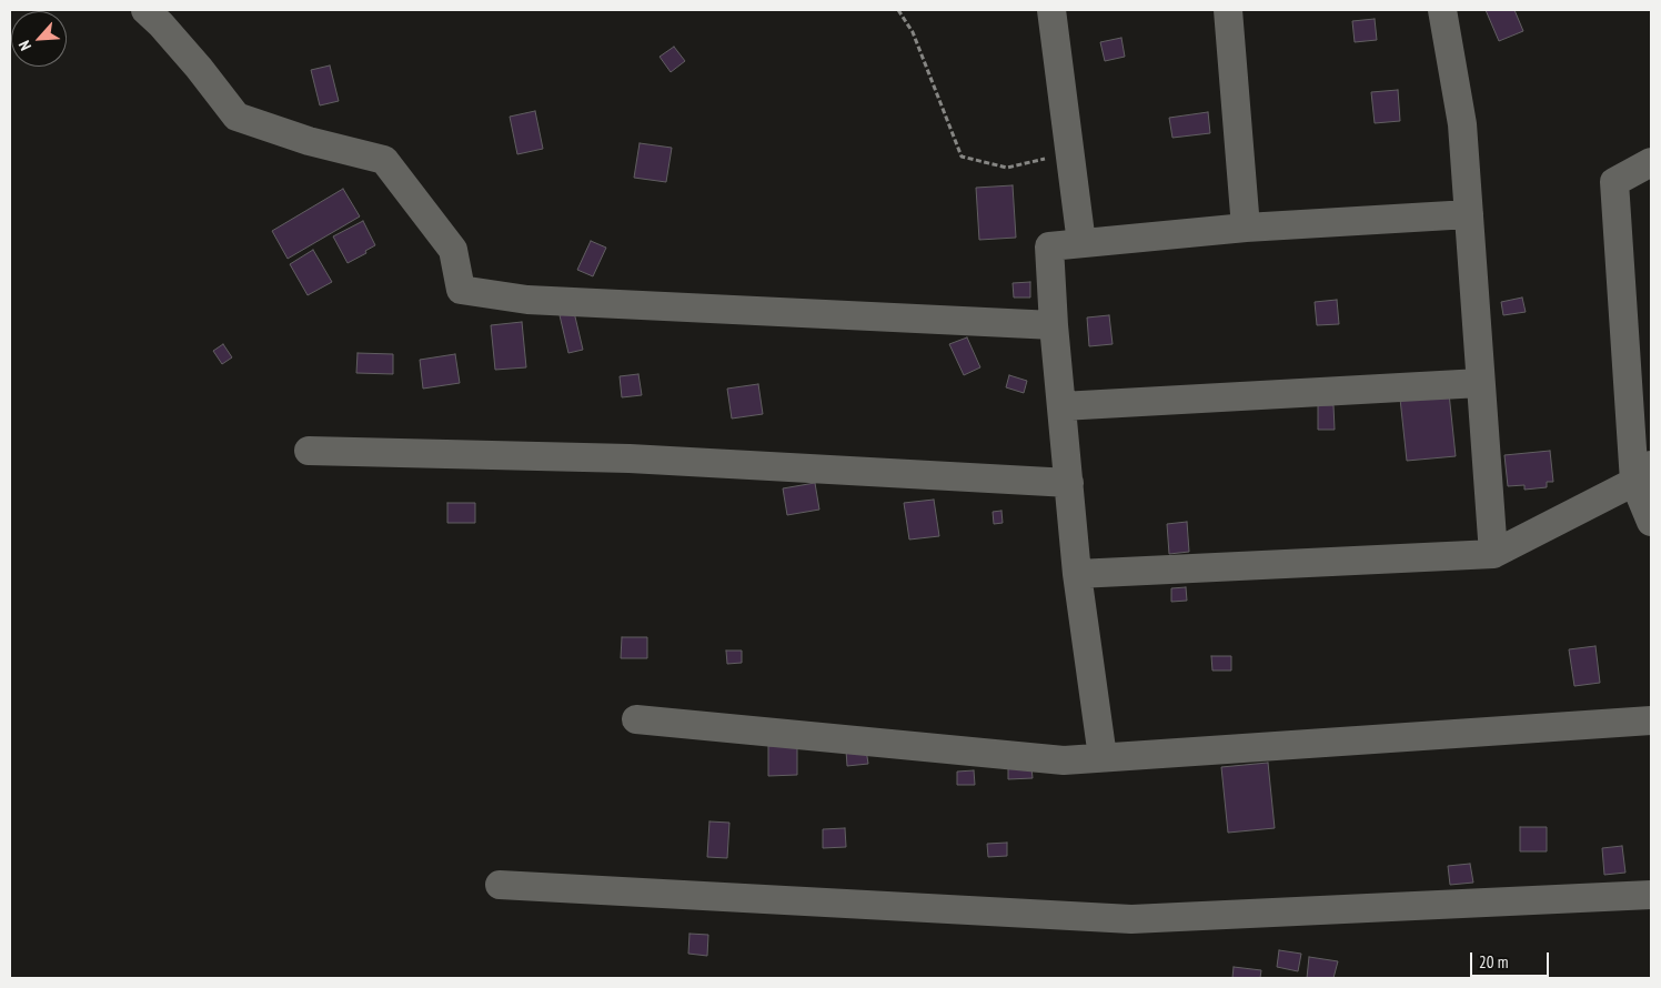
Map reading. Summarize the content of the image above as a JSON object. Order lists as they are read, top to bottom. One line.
{"scale_bar":"20 m","north":"bottom left"}
